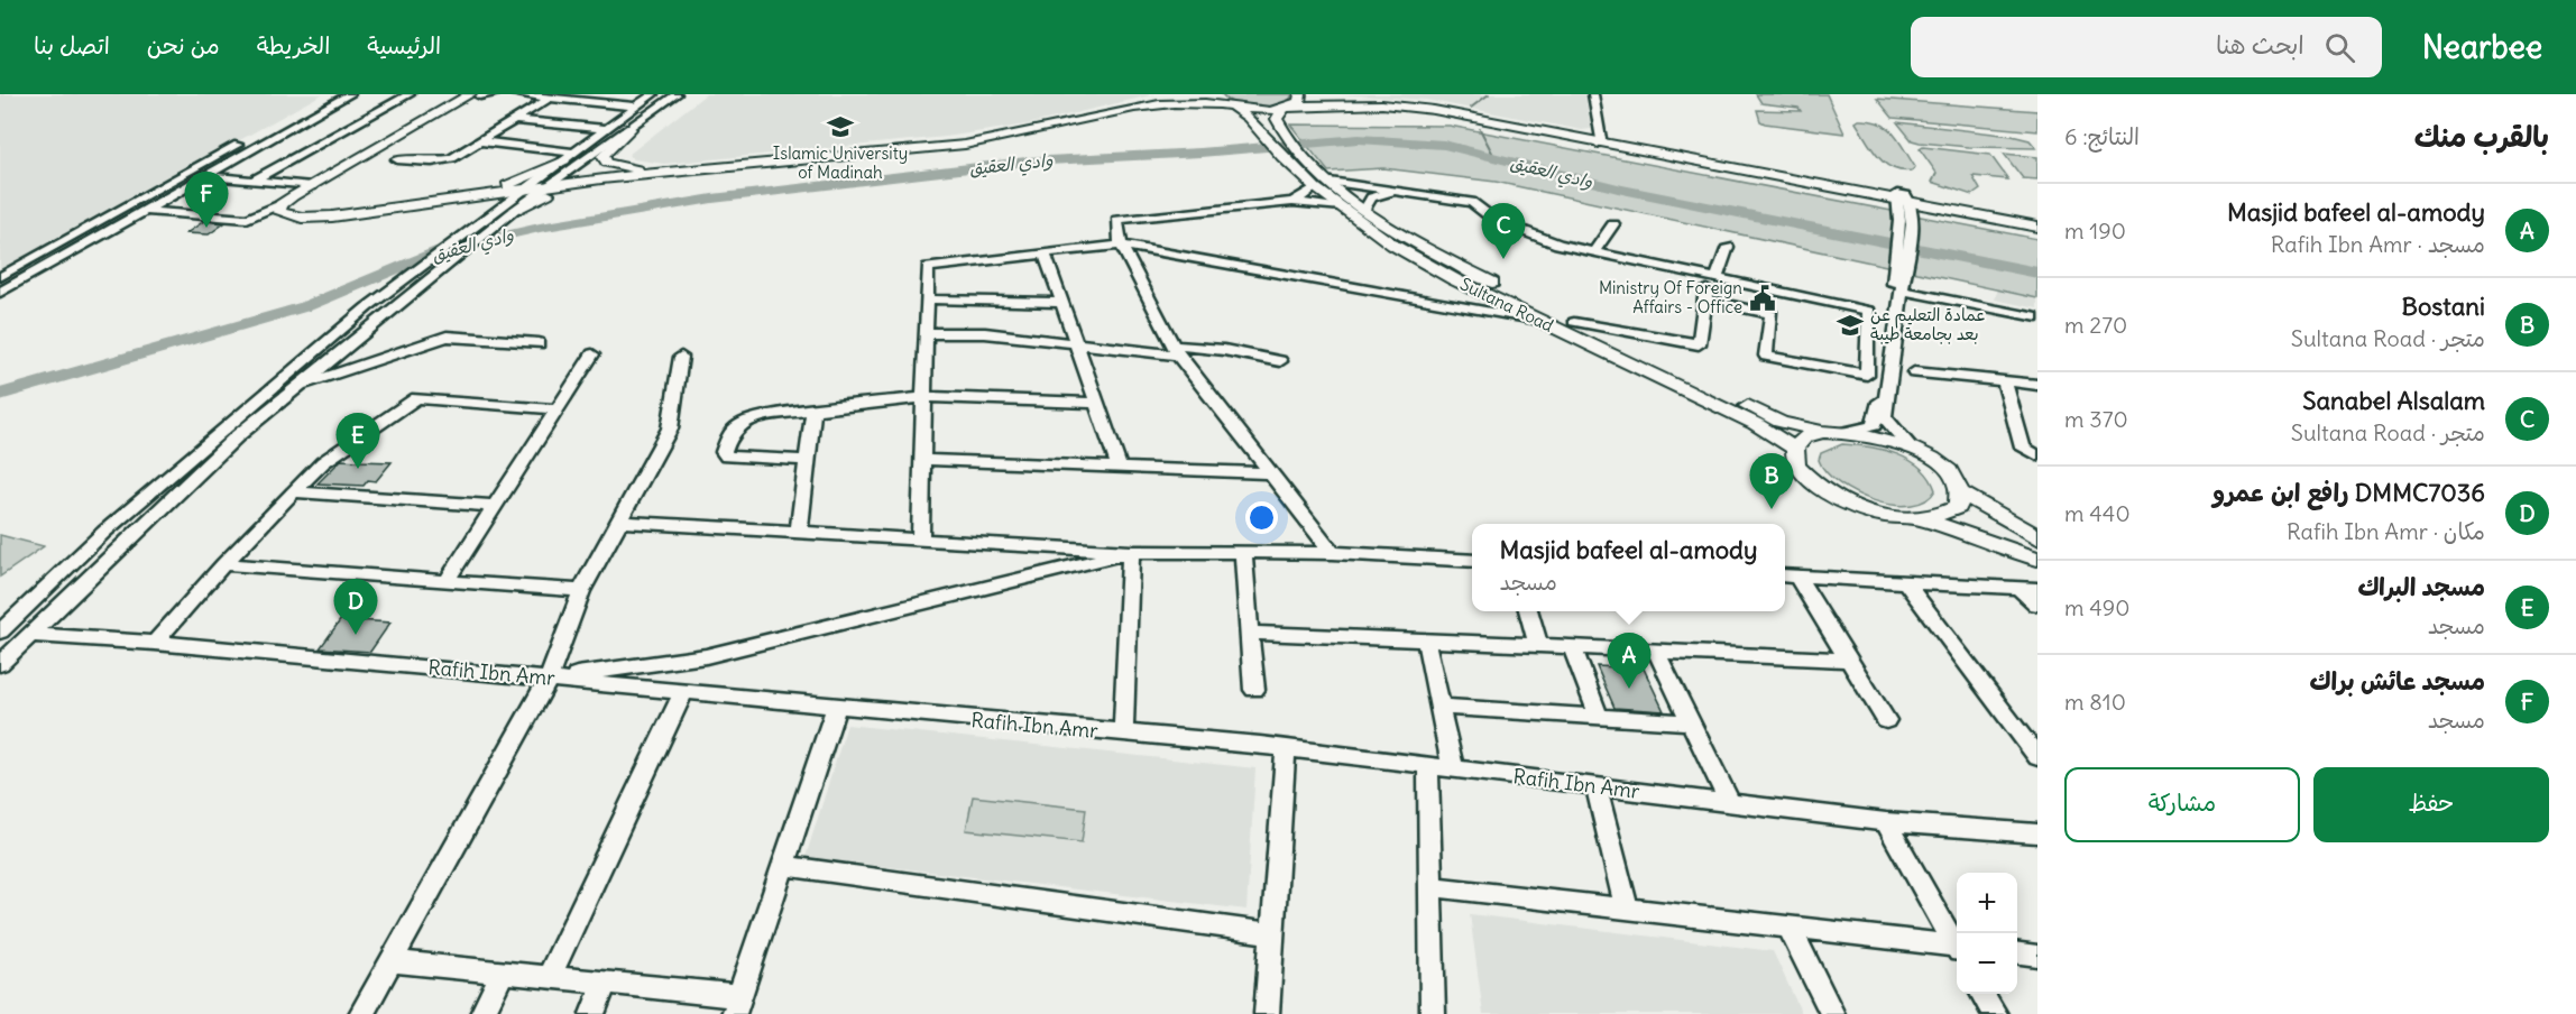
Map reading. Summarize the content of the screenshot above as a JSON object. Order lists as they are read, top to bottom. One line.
{"streets":{"main road":["Sultana Road"],"street":["Rafih Ibn Amr"]},"water":["وادي العقيق"],"places":{"school or university":["Islamic University of Madinah","عمادة التعليم عن بعد بجامعة طيبة"],"public building":["Ministry Of Foreign Affairs - Office"]},"page":{"header":"Nearbee","search":"ابحث هنا","nav":["الرئيسية","الخريطة","من نحن","اتصل بنا"],"heading":["بالقرب منك","النتائج: 6"],"pins":["F","C","E","B","D","A"],"list":[{"mark":"A","name":"Masjid bafeel al-amody","note":"مسجد · Rafih Ibn Amr","value":"190 m"},{"mark":"B","name":"Bostani","note":"متجر · Sultana Road","value":"270 m"},{"mark":"C","name":"Sanabel Alsalam","note":"متجر · Sultana Road","value":"370 m"},{"mark":"D","name":"DMMC7036 رافع ابن عمرو","note":"مكان · Rafih Ibn Amr","value":"440 m"},{"mark":"E","name":"مسجد البراك","note":"مسجد","value":"490 m"},{"mark":"F","name":"مسجد عائش براك","note":"مسجد","value":"810 m"}],"popup":["Masjid bafeel al-amody","مسجد"],"buttons":["حفظ","مشاركة"],"map_buttons":["+","−"]}}
